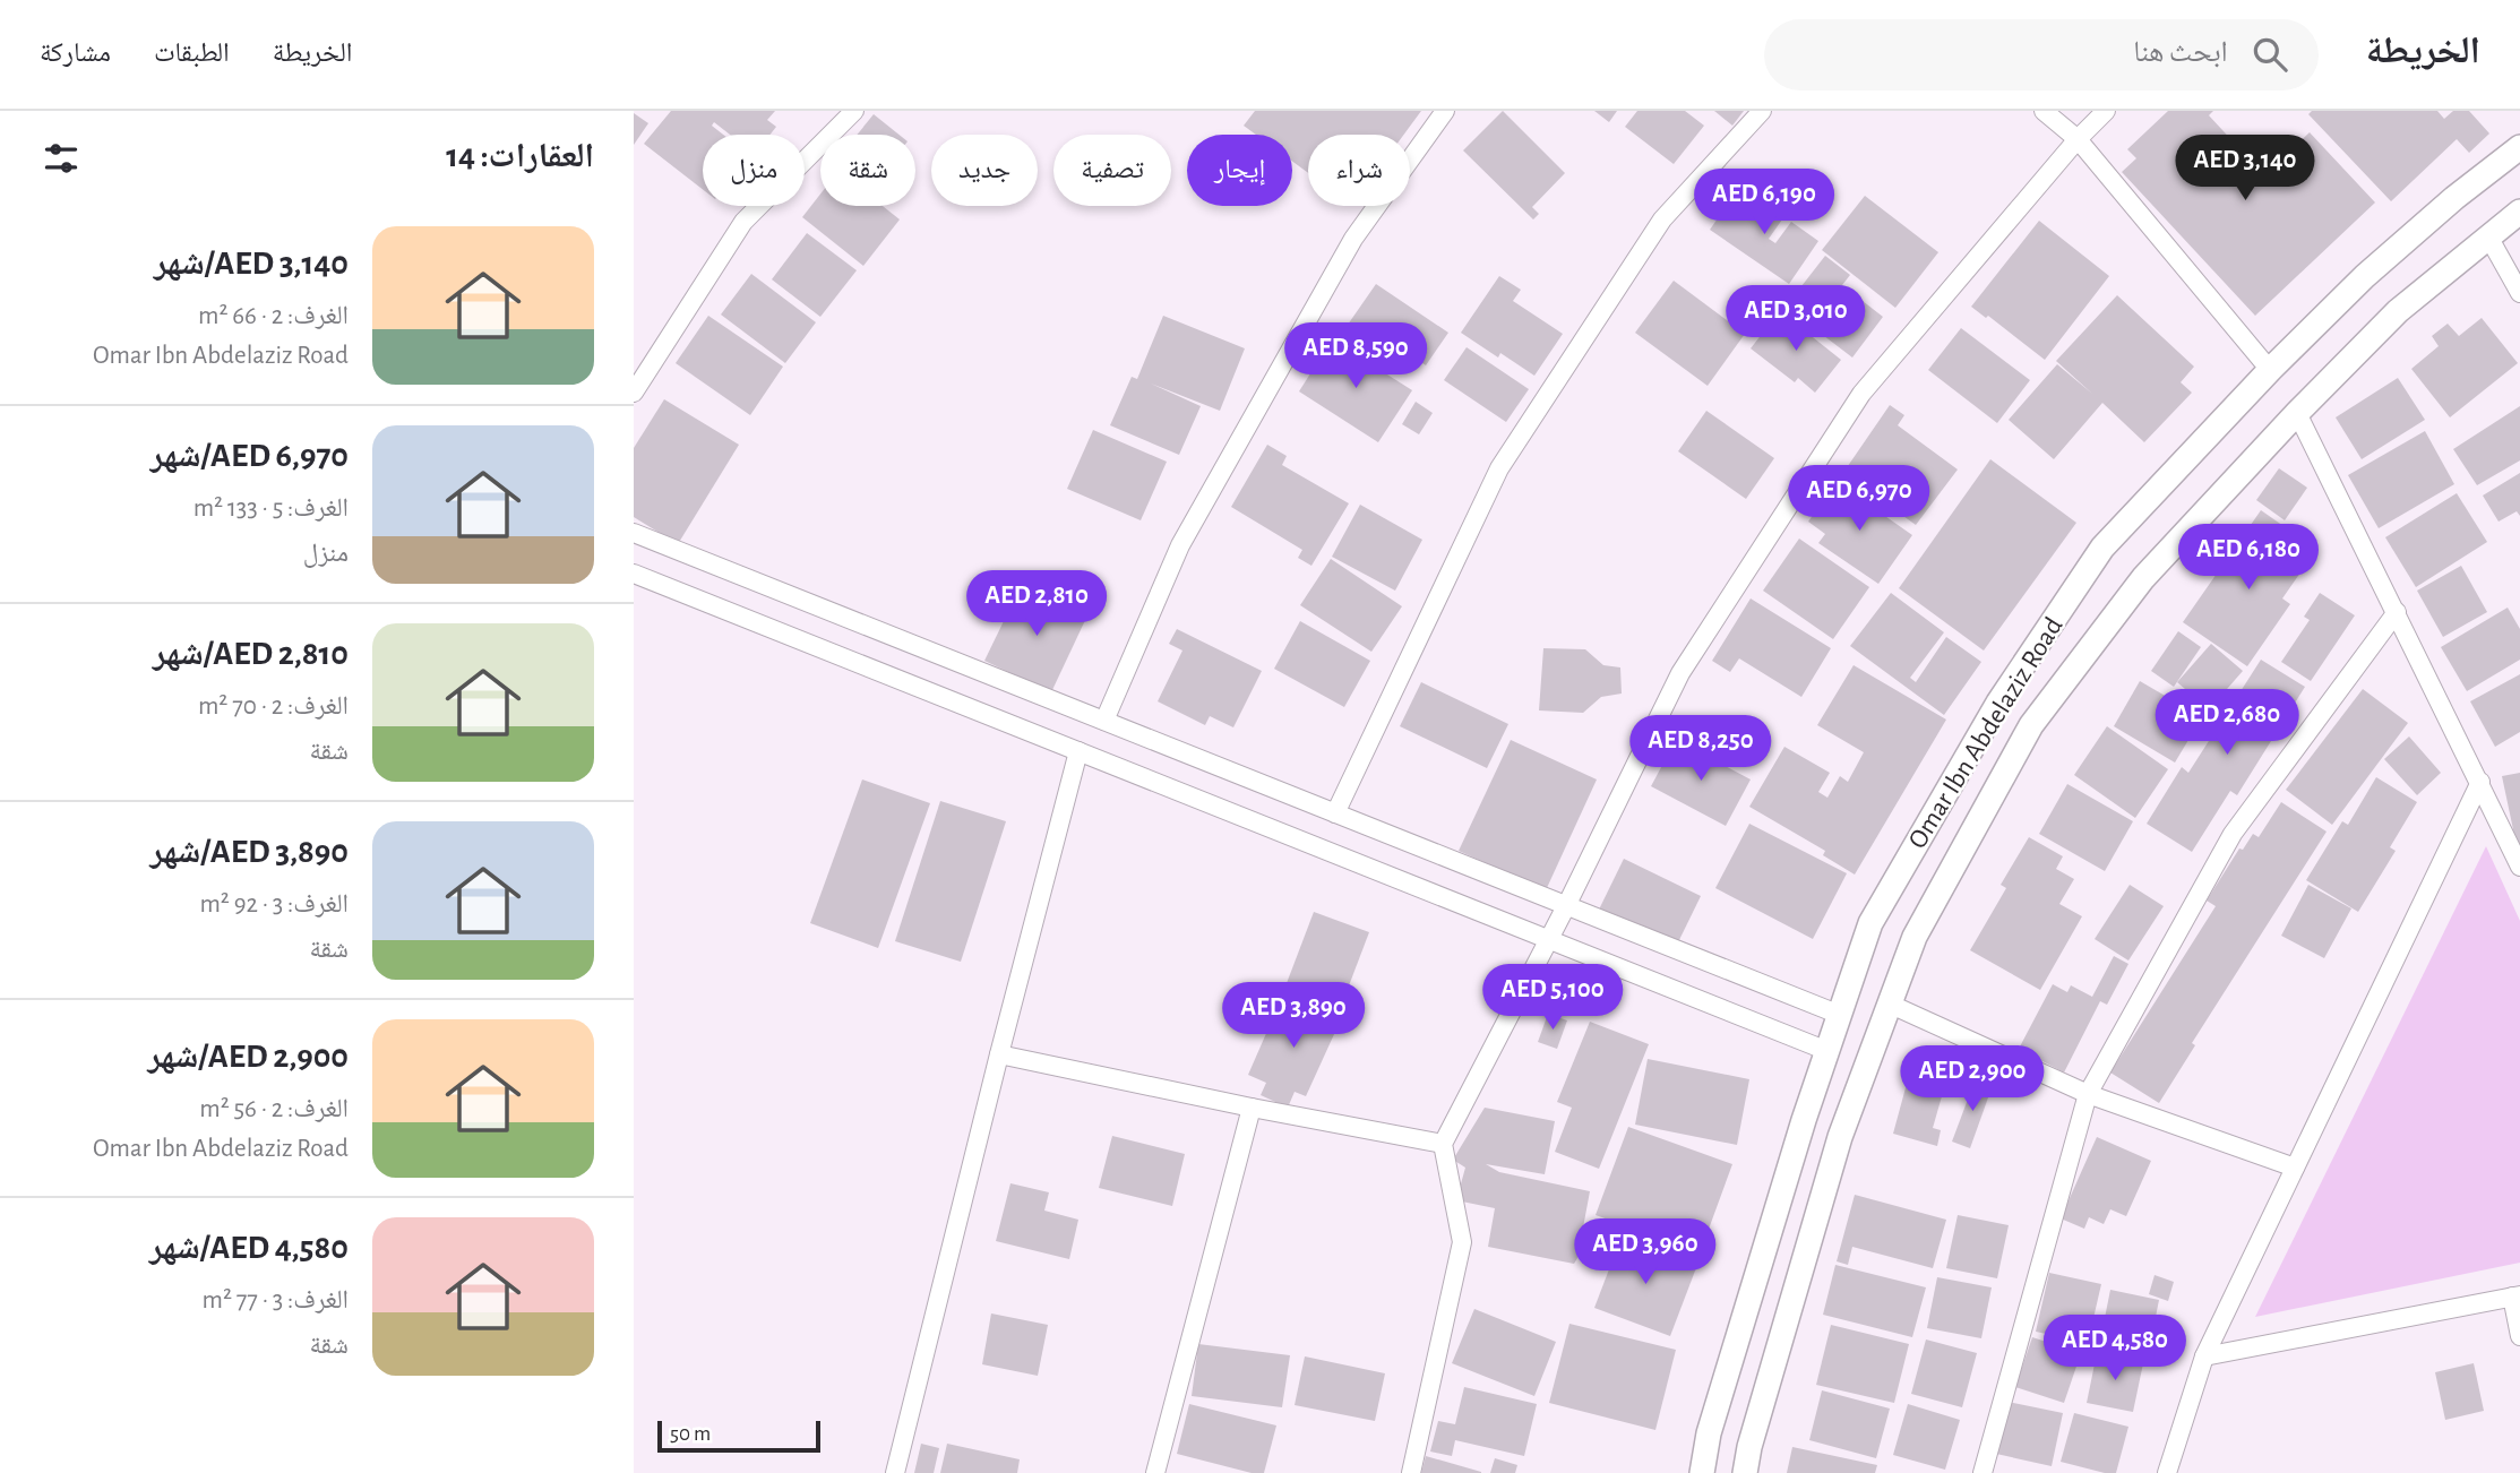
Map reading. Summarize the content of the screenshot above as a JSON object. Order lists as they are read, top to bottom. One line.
{"streets":{"main road":["Omar Ibn Abdelaziz Road"]},"scale_bar":"50 m","page":{"header":"الخريطة","search":"ابحث هنا","nav":["الخريطة","الطبقات","مشاركة"],"heading":"العقارات: 14","price":["AED 3,140","AED 6,190","AED 3,010","AED 8,590","AED 6,970","AED 6,180","AED 2,810","AED 2,680","AED 8,250","AED 5,100","AED 3,890","AED 2,900","AED 3,960","AED 4,580"],"chip":["شراء","إيجار","تصفية","جديد","شقة","منزل"],"list":[{"name":"AED 3,140/شهر","note":"الغرف: 2 · 66 m² · Omar Ibn Abdelaziz Road"},{"name":"AED 6,970/شهر","note":"الغرف: 5 · 133 m² · منزل"},{"name":"AED 2,810/شهر","note":"الغرف: 2 · 70 m² · شقة"},{"name":"AED 3,890/شهر","note":"الغرف: 3 · 92 m² · شقة"},{"name":"AED 2,900/شهر","note":"الغرف: 2 · 56 m² · Omar Ibn Abdelaziz Road"},{"name":"AED 4,580/شهر","note":"الغرف: 3 · 77 m² · شقة"}],"scale":"50 m"}}
